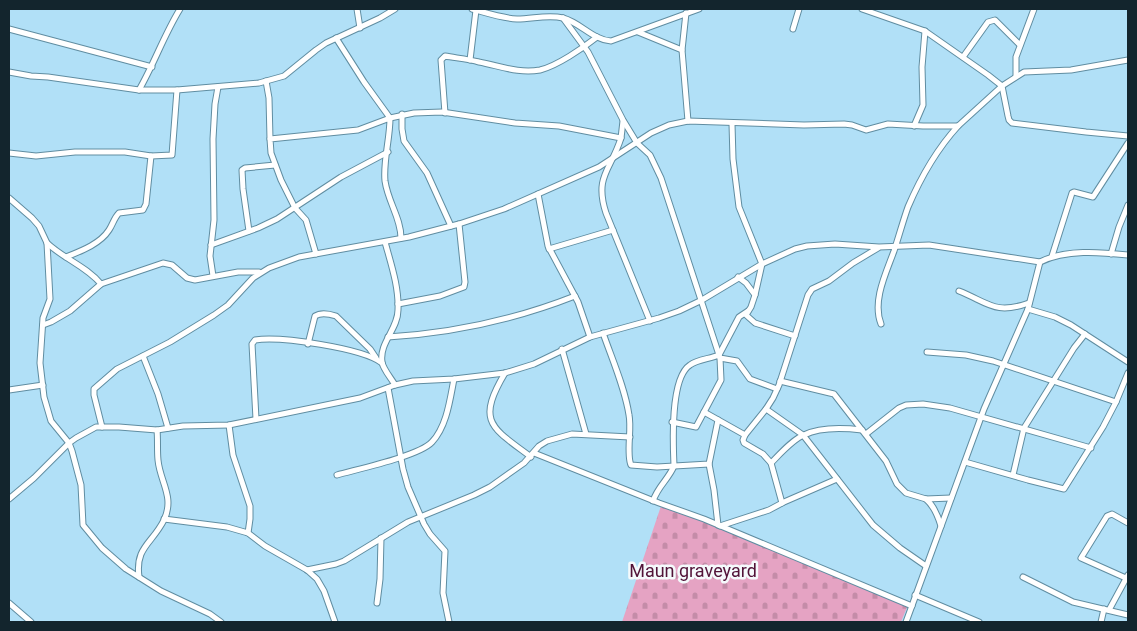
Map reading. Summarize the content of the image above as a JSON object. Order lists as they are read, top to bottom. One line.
{"parks":["Maun graveyard"]}
